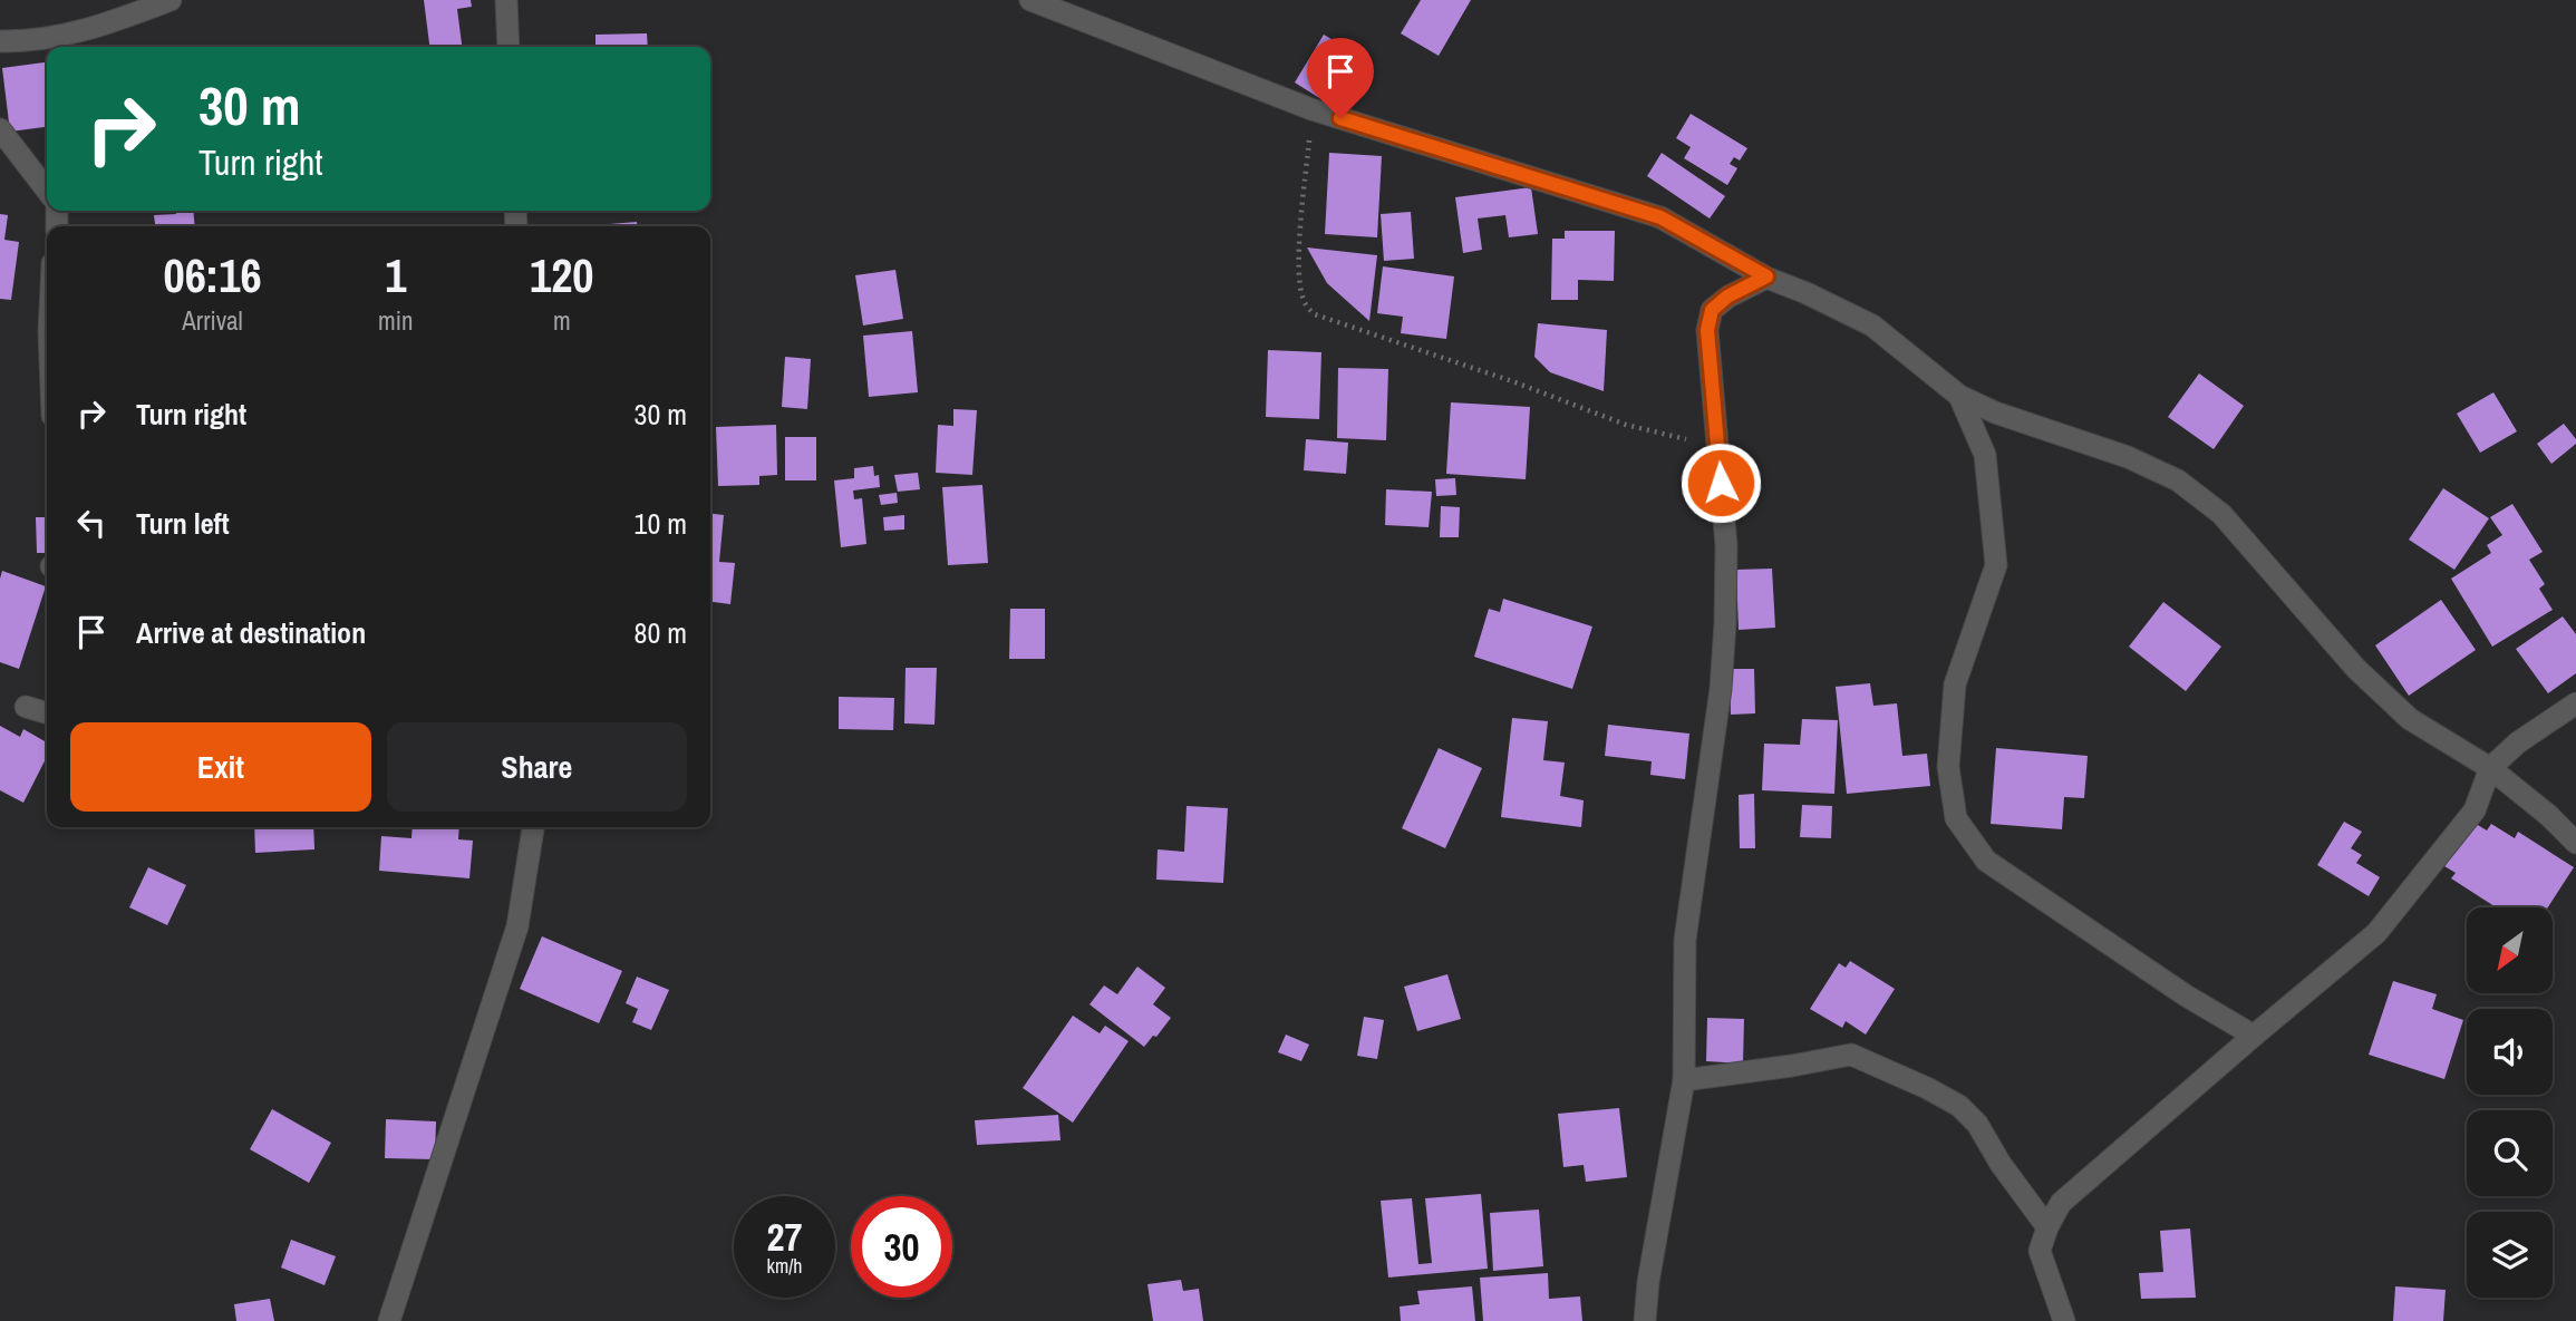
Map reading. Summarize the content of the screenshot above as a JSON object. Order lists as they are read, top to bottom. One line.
{"north":"bottom left","page":{"turn":["30 m","Turn right"],"eta":["06:16","Arrival","1","min","120","m"],"list":[{"name":"Turn right","value":"30 m"},{"name":"Turn left","value":"10 m"},{"name":"Arrive at destination","value":"80 m"}],"buttons":["Exit","Share"],"speed":"27 km/h","limit":"30"}}
